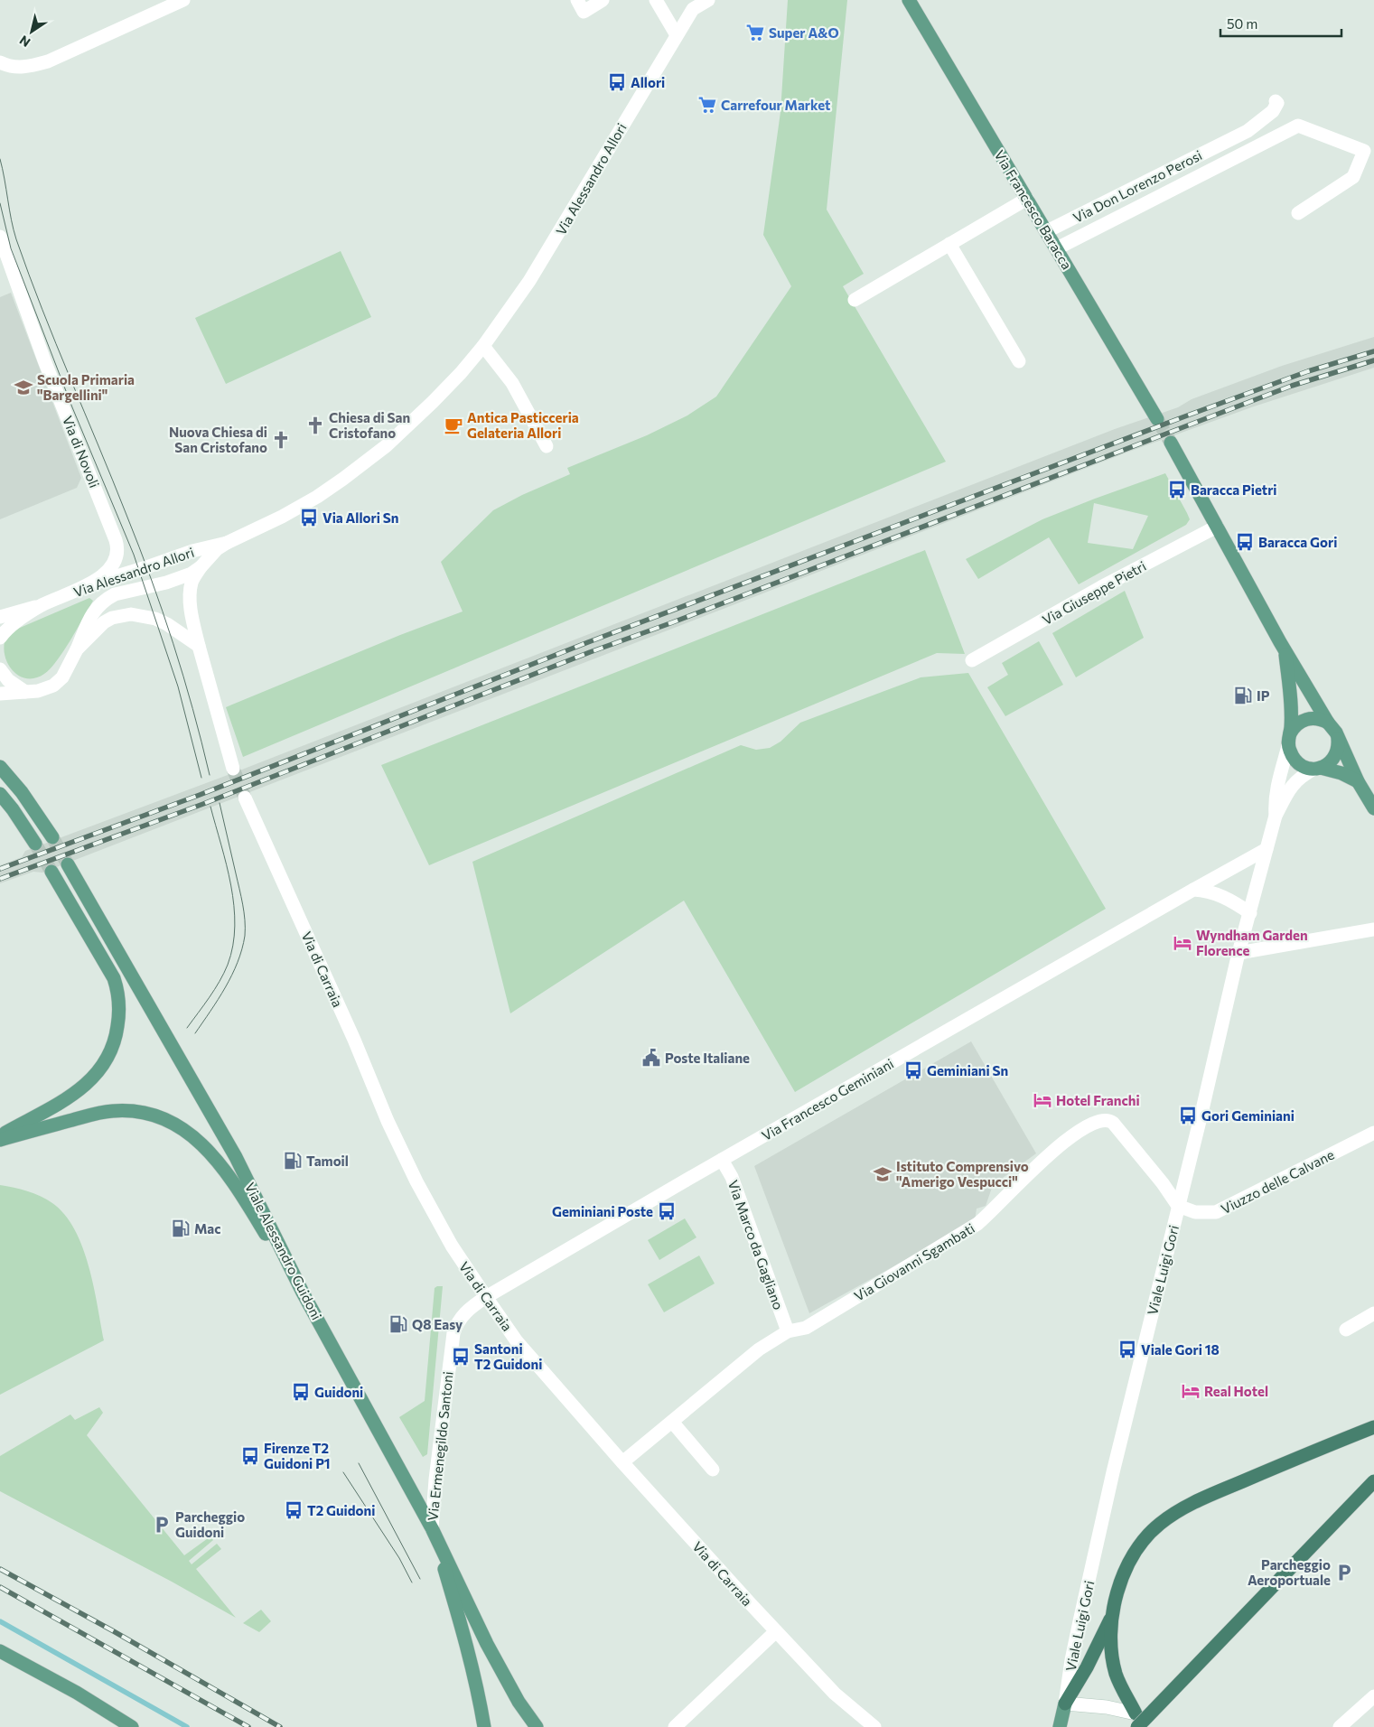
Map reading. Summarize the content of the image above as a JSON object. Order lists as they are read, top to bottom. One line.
{"streets":{"main road":["Via Francesco Baracca","Viale Alessandro Guidoni","Viale Luigi Gori"],"street":["Via Alessandro Allori","Via Don Lorenzo Perosi","Via di Novoli","Via Giuseppe Pietri","Via di Carraia","Via Francesco Geminiani","Viuzzo delle Calvane","Via Marco da Gagliano","Via Giovanni Sgambati","Via Ermenegildo Santoni"]},"crossings":[["Via Alessandro Allori","Via di Novoli"],["Via Don Lorenzo Perosi","Via Francesco Baracca"],["Via di Carraia","Via Francesco Geminiani"],["Via di Carraia","Via Giovanni Sgambati"],["Via di Carraia","Via Ermenegildo Santoni"],["Via Francesco Geminiani","Via Marco da Gagliano"],["Via Francesco Geminiani","Viale Luigi Gori"],["Via Francesco Geminiani","Via Ermenegildo Santoni"],["Viuzzo delle Calvane","Via Giovanni Sgambati"],["Viuzzo delle Calvane","Viale Luigi Gori"],["Via Marco da Gagliano","Via Giovanni Sgambati"],["Viale Alessandro Guidoni","Via Ermenegildo Santoni"],["Via Giovanni Sgambati","Viale Luigi Gori"]],"places":{"supermarket":["Super A&O","Carrefour Market"],"bus stop":["Allori","Baracca Pietri","Via Allori Sn","Baracca Gori","Geminiani Sn","Gori Geminiani","Geminiani Poste","Viale Gori 18","Santoni T2 Guidoni","Guidoni","Firenze T2 Guidoni P1","T2 Guidoni"],"school or university":["Scuola Primaria \"Bargellini\"","Istituto Comprensivo \"Amerigo Vespucci\""],"church":["Chiesa di San Cristofano","Nuova Chiesa di San Cristofano"],"cafe":["Antica Pasticceria Gelateria Allori"],"fuel station":["IP","Tamoil","Mac","Q8 Easy"],"hotel":["Wyndham Garden Florence","Hotel Franchi","Real Hotel"],"public building":["Poste Italiane"],"parking":["Parcheggio Guidoni","Parcheggio Aeroportuale"]},"scale_bar":"50 m","north":"bottom left"}
